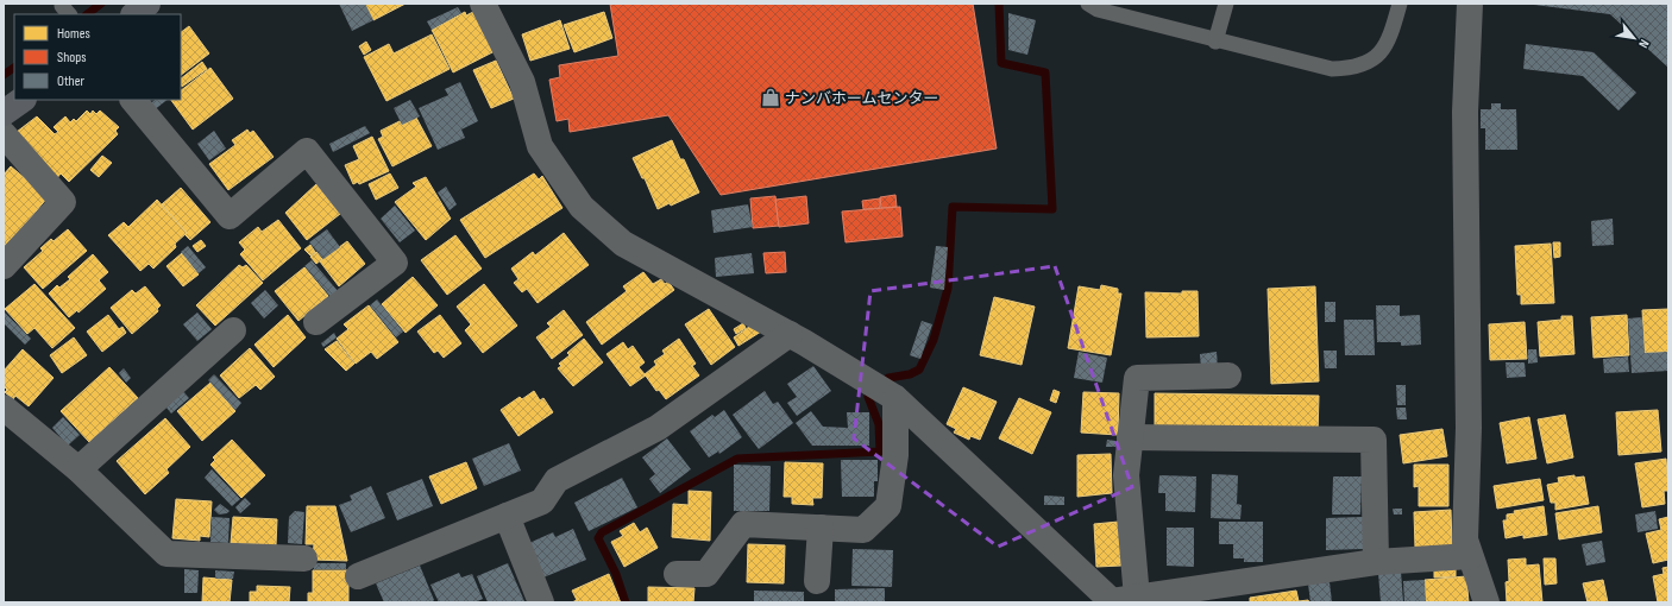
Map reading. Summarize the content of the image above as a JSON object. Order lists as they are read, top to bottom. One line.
{"places":{"shop":["ナンバホームセンター"]},"legend":["Homes","Shops","Other"],"north":"bottom right"}
